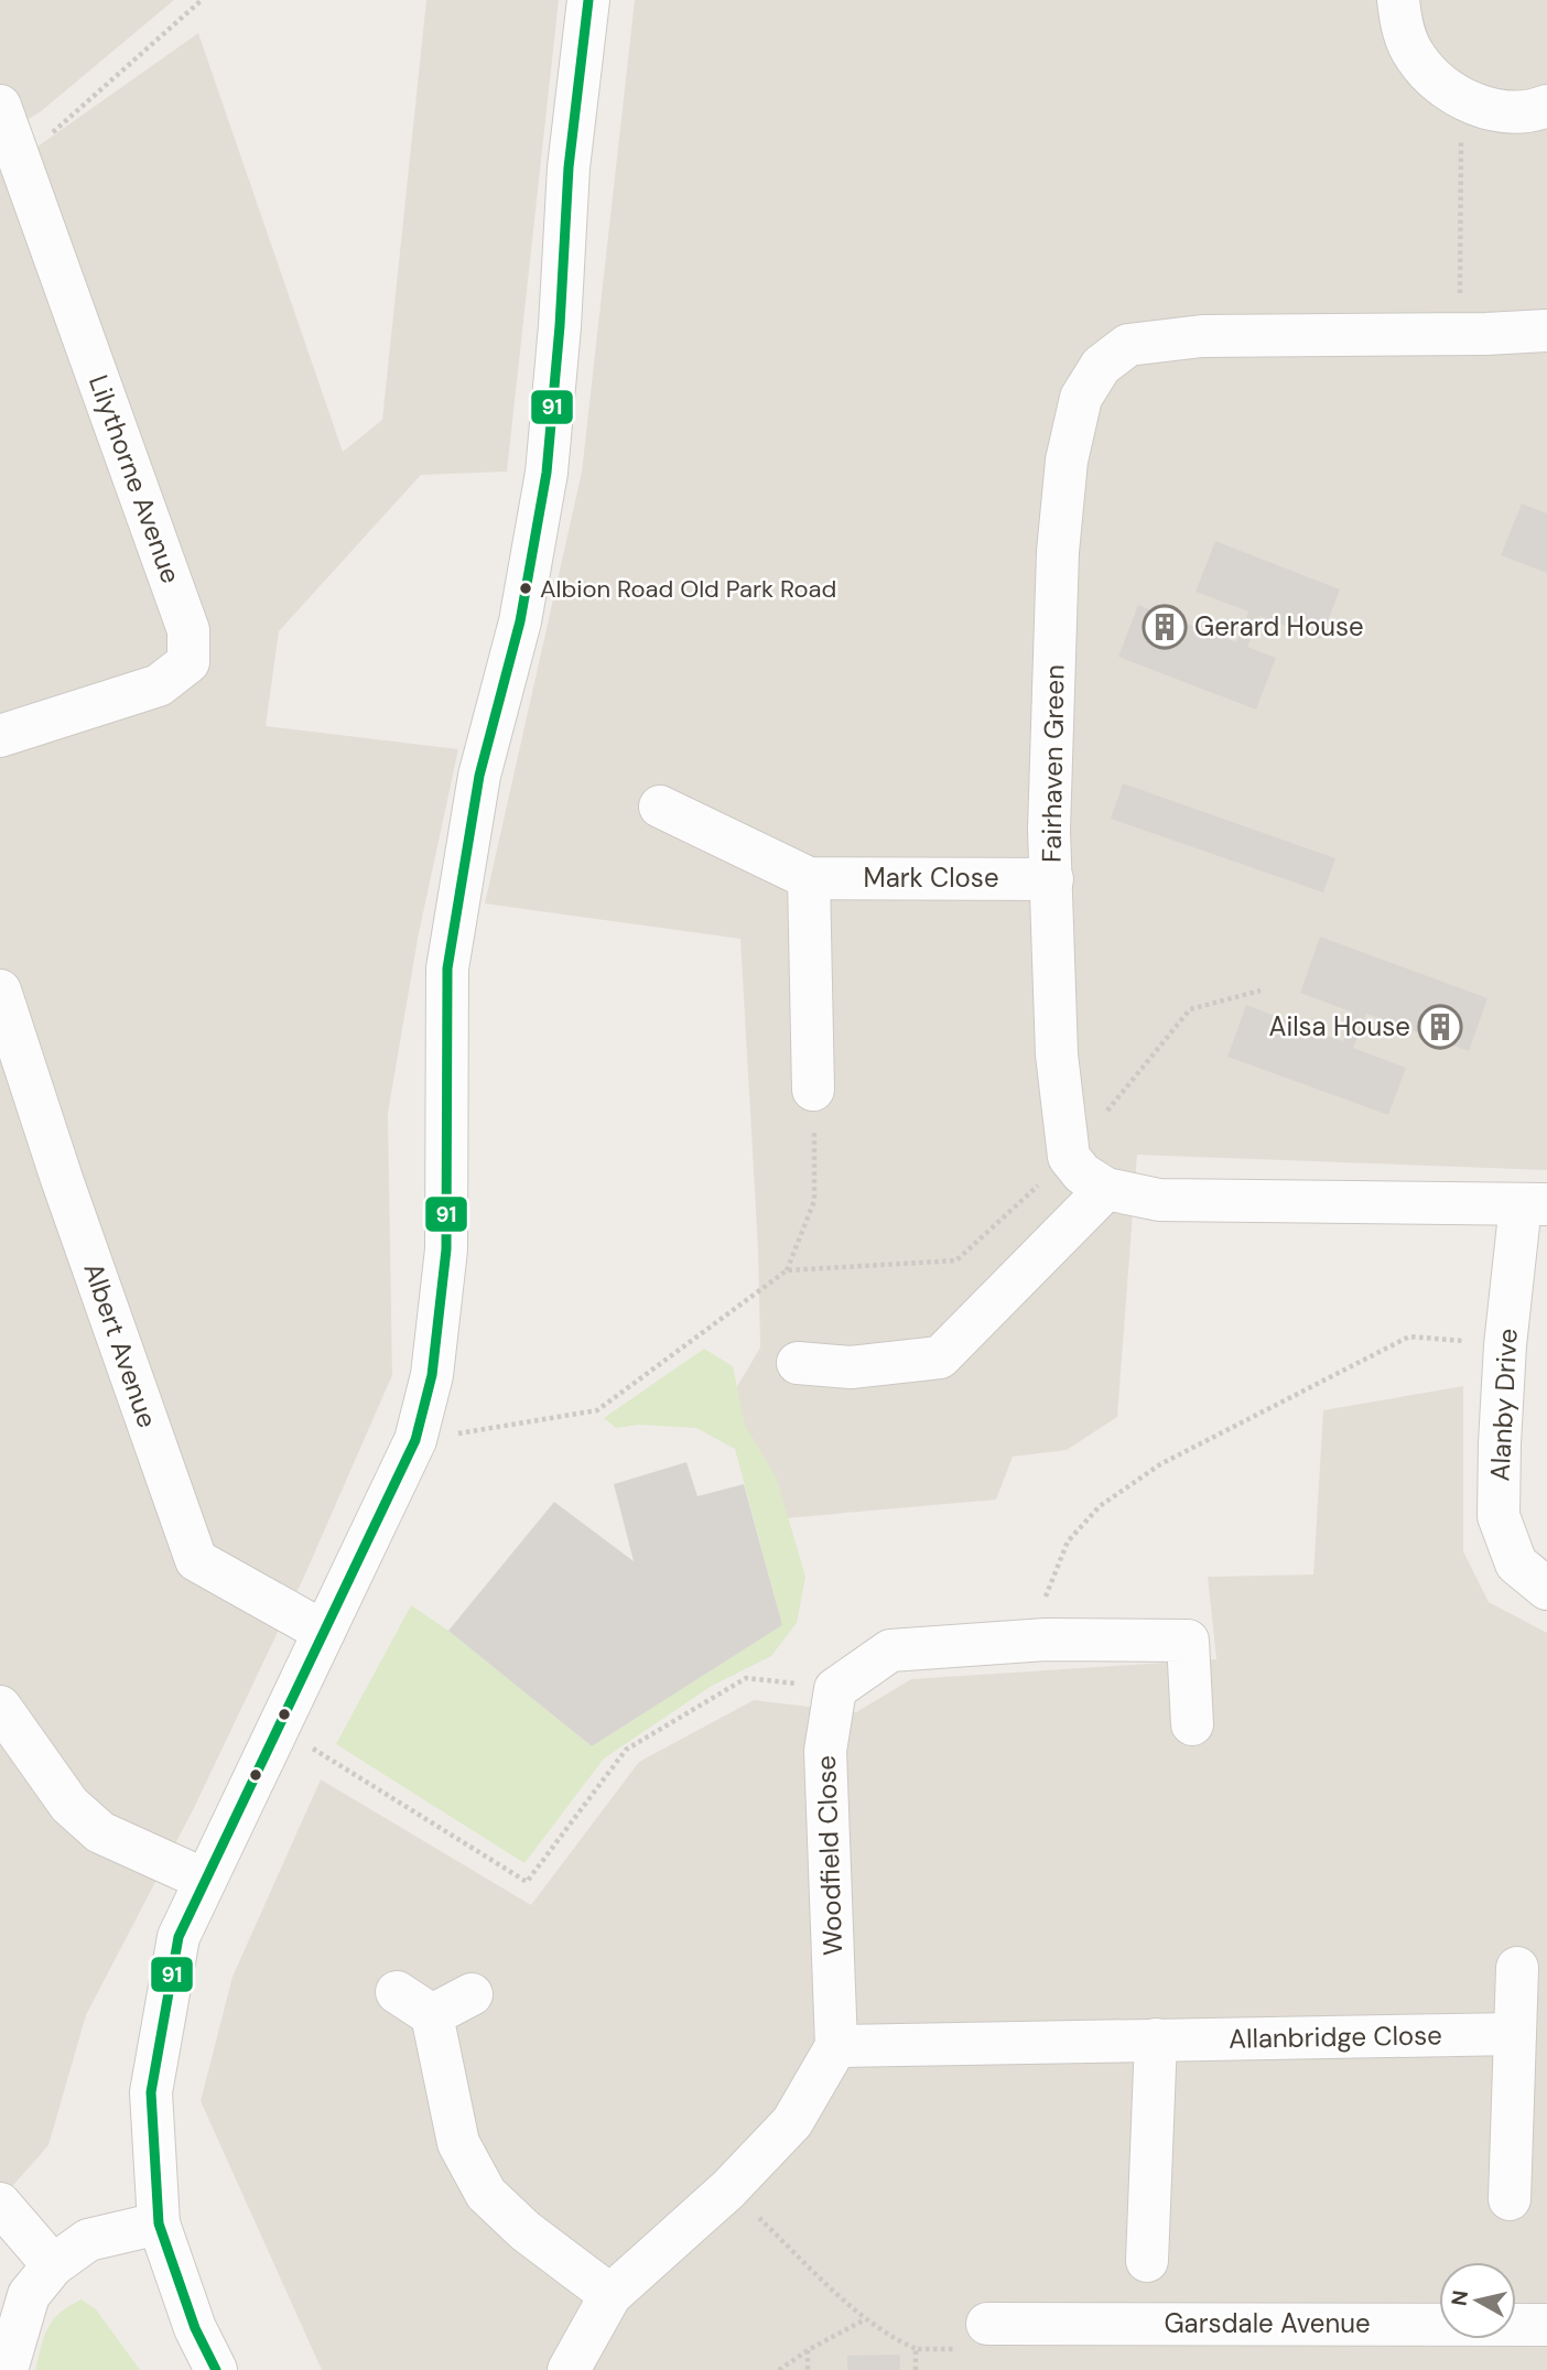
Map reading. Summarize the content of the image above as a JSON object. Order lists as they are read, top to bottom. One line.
{"streets":{"street":["Lilythorne Avenue","Fairhaven Green","Mark Close","Albert Avenue","Alanby Drive","Woodfield Close","Allanbridge Close","Garsdale Avenue"]},"crossings":[["Fairhaven Green","Mark Close"],["Woodfield Close","Allanbridge Close"]],"places":{"other":["Albion Road Old Park Road"],"building":["Gerard House","Ailsa House"]},"lines":["transit line 91"],"north":"left"}
